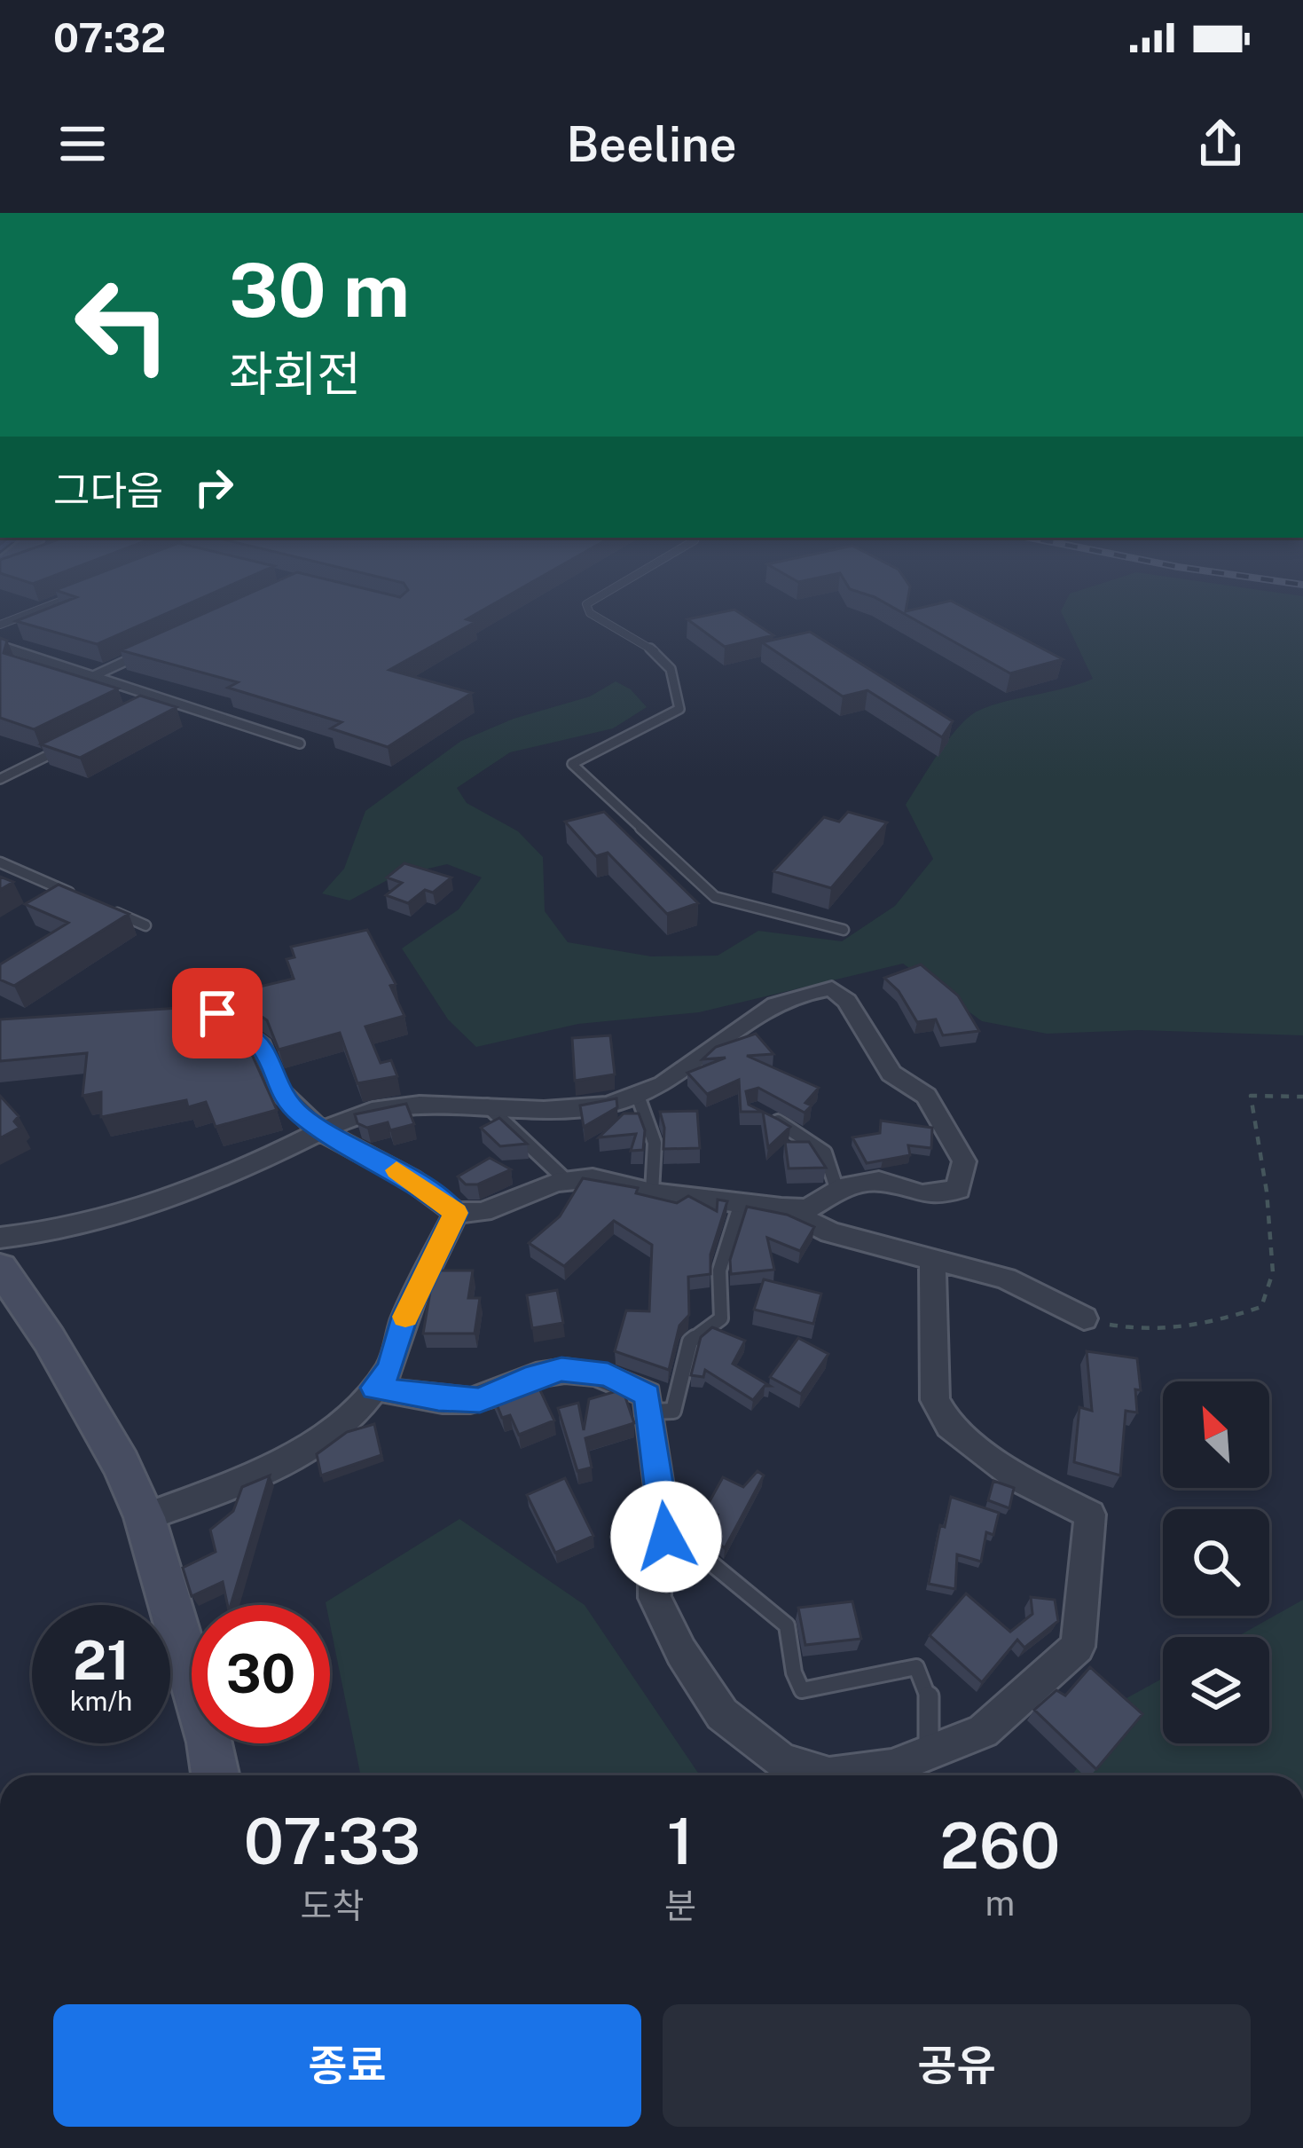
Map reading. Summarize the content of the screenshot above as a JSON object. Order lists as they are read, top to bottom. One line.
{"north":"top left","page":{"status":"07:32","header":"Beeline","turn":["30 m","좌회전"],"then":"그다음","speed":"21 km/h","limit":"30","eta":["07:33","도착","1","분","260","m"],"buttons":["종료","공유"]}}
